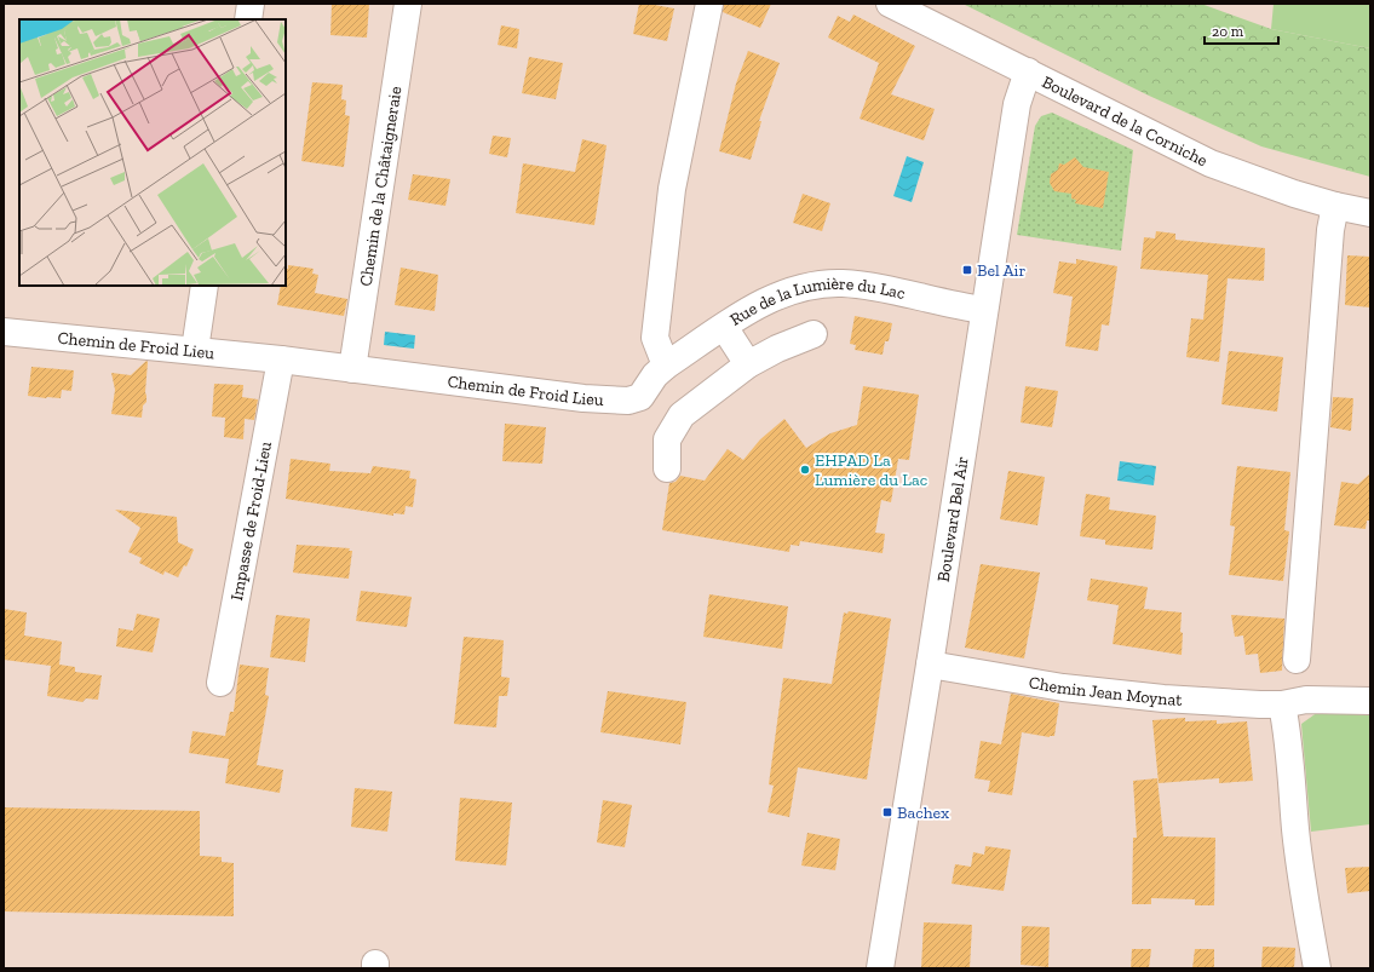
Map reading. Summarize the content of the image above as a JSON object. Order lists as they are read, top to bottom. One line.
{"streets":{"street":["Boulevard de la Corniche","Chemin de la Châtaigneraie","Rue de la Lumière du Lac","Chemin de Froid Lieu","Boulevard Bel Air","Impasse de Froid-Lieu","Chemin Jean Moynat"]},"crossings":[["Boulevard de la Corniche","Boulevard Bel Air"],["Chemin de la Châtaigneraie","Chemin de Froid Lieu"],["Rue de la Lumière du Lac","Chemin de Froid Lieu"],["Rue de la Lumière du Lac","Boulevard Bel Air"],["Chemin de Froid Lieu","Impasse de Froid-Lieu"],["Boulevard Bel Air","Chemin Jean Moynat"]],"places":{"transit":["Bel Air","Bachex"],"other":["EHPAD La Lumière du Lac"]},"scale_bar":"20 m"}
